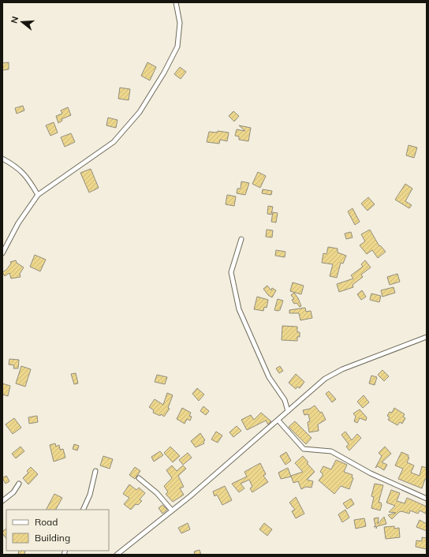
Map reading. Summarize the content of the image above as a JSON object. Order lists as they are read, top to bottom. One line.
{"legend":["Road","Building"],"north":"left"}
